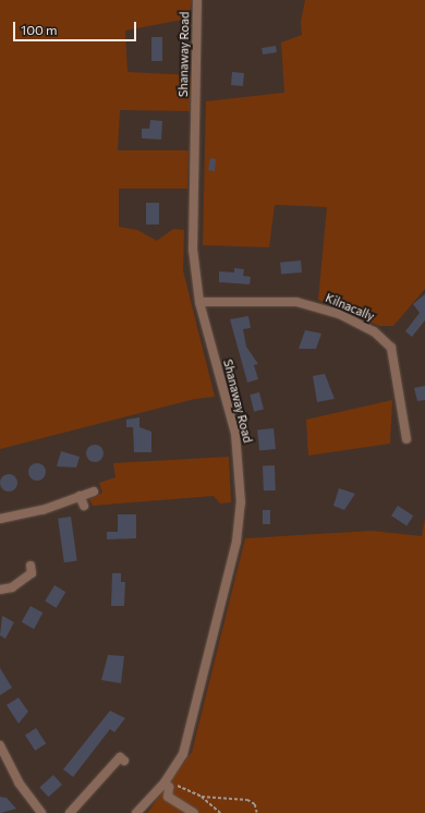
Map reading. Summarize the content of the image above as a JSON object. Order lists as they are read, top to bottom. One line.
{"streets":{"street":["Shanaway Road","Kilnacally"]},"crossings":[["Shanaway Road","Kilnacally"]],"scale_bar":"100 m"}
